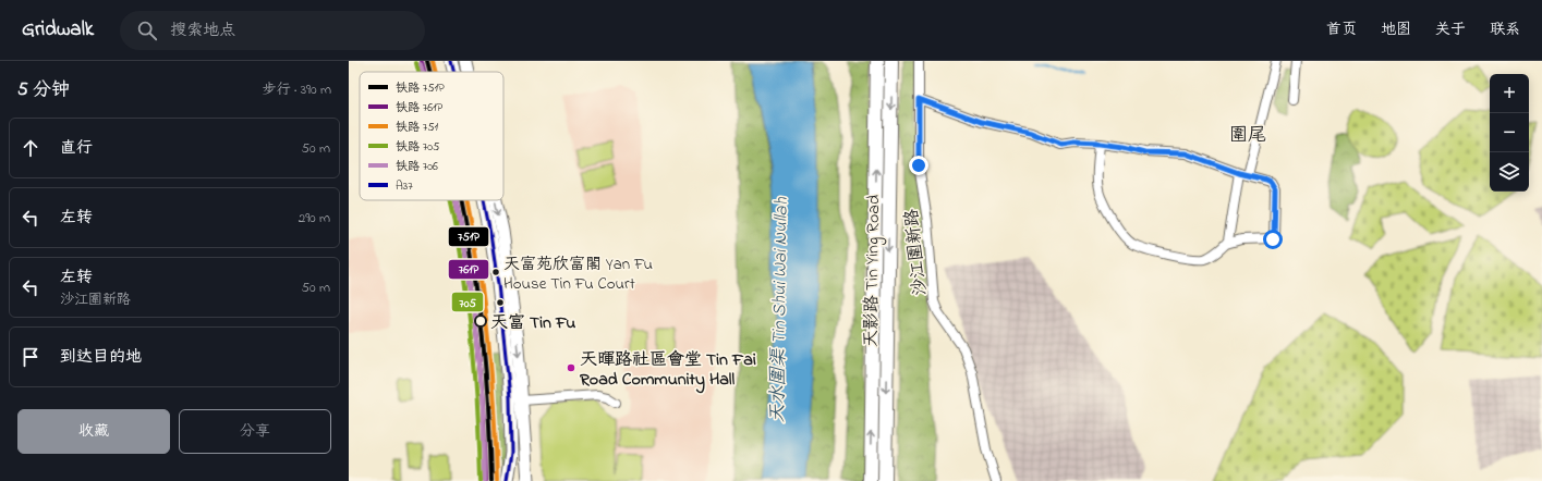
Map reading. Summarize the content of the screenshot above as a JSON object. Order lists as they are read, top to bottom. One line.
{"streets":{"main road":["天影路 Tin Ying Road"],"street":["沙江圍新路"]},"districts":["圍尾"],"water":["天水圍渠 Tin Shui Wai Nullah"],"places":["天富苑欣富閣 Yan Fu House Tin Fu Court","天富 Tin Fu","天暉路社區會堂 Tin Fai Road Community Hall"],"lines":["rail line 751P","rail line 751","transit line A37","rail line 761P","rail line 705","rail line 706"],"legend":["铁路 751P","铁路 761P","铁路 751","铁路 705","铁路 706","A37"],"page":{"header":"Gridwalk","search":"搜索地点","nav":["首页","地图","关于","联系"],"heading":["5 分钟","步行 · 390 m"],"map_buttons":["+","−"],"list":[["直行","50 m"],["左转","290 m"],["左转","沙江圍新路","50 m"],"到达目的地"],"buttons":["收藏","分享"]}}
